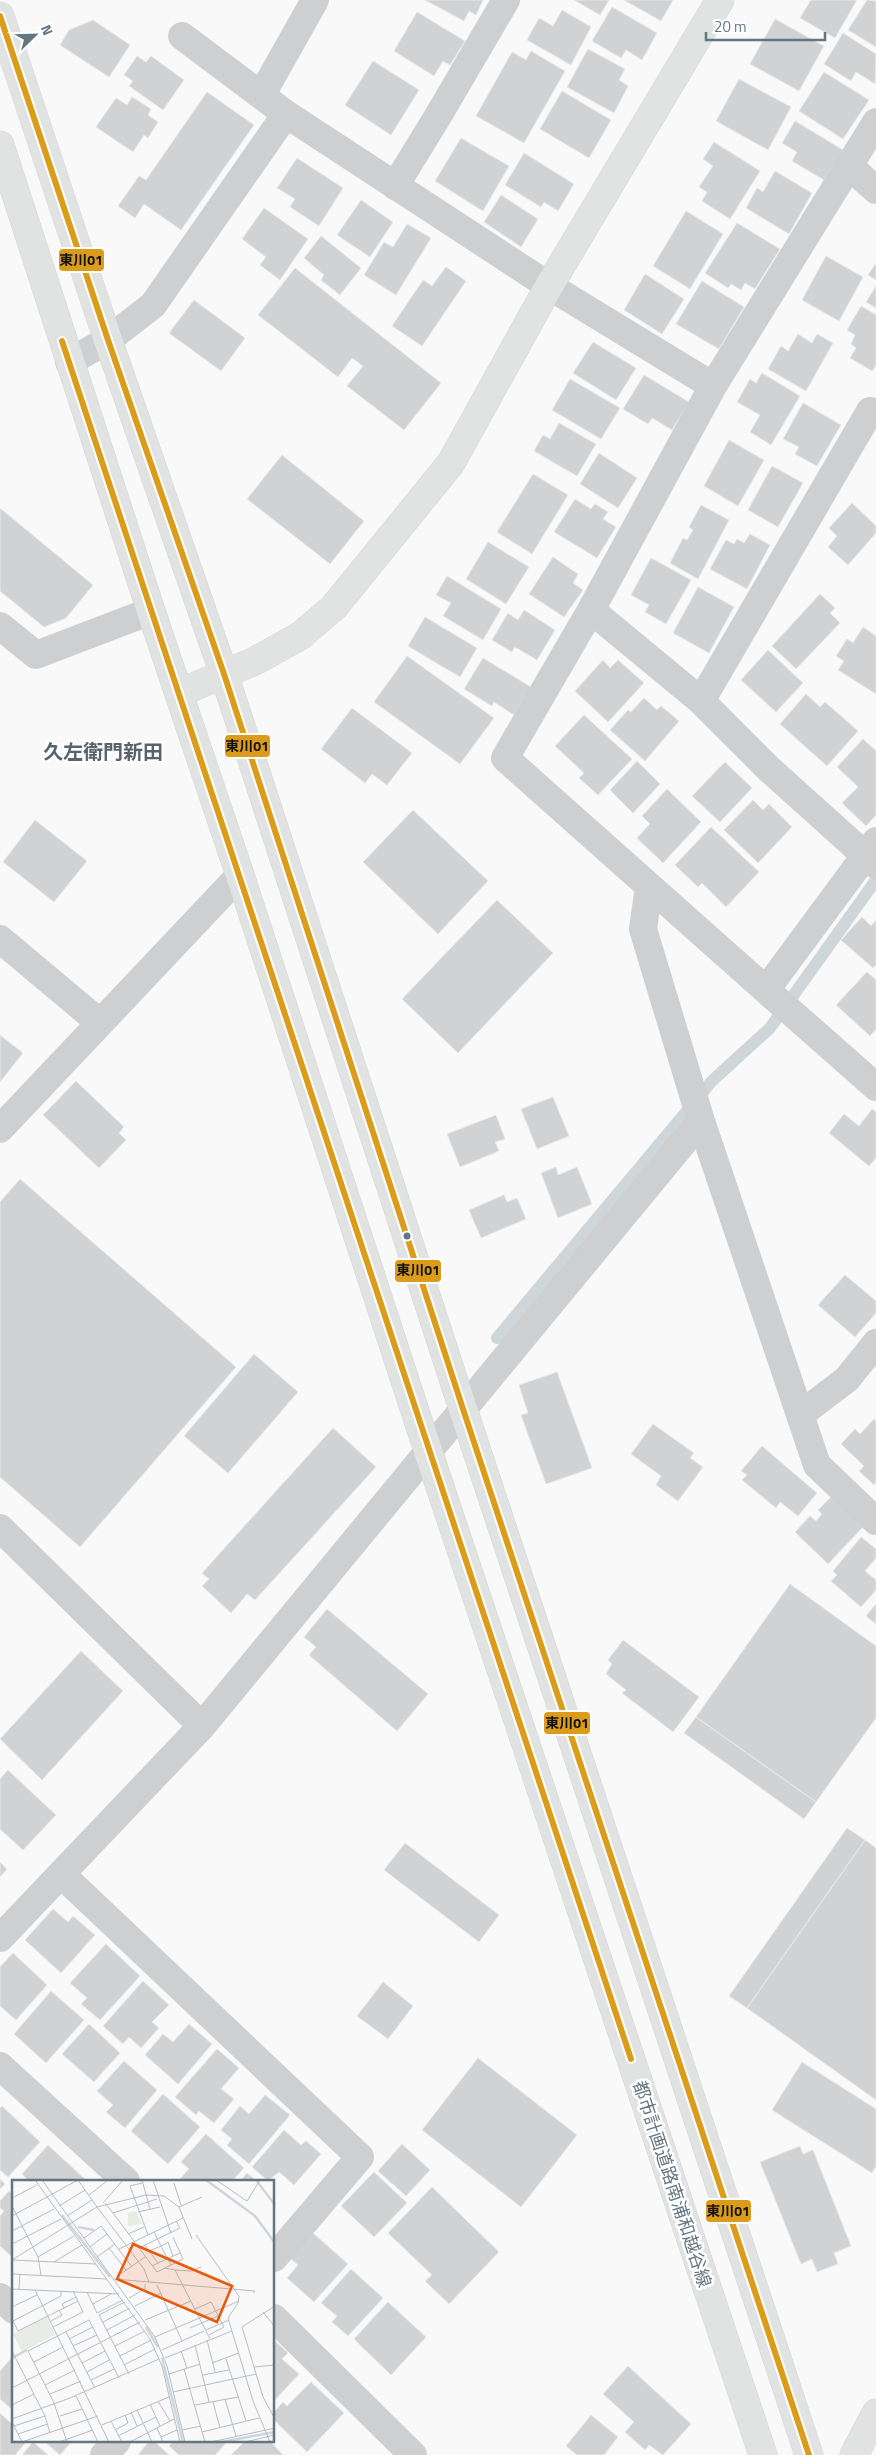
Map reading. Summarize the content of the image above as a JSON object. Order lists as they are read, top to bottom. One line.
{"streets":{"street":["都市計画道路南浦和越谷線"]},"districts":["久左衛門新田"],"lines":["transit line 東川01"],"scale_bar":"20 m","north":"top right"}
